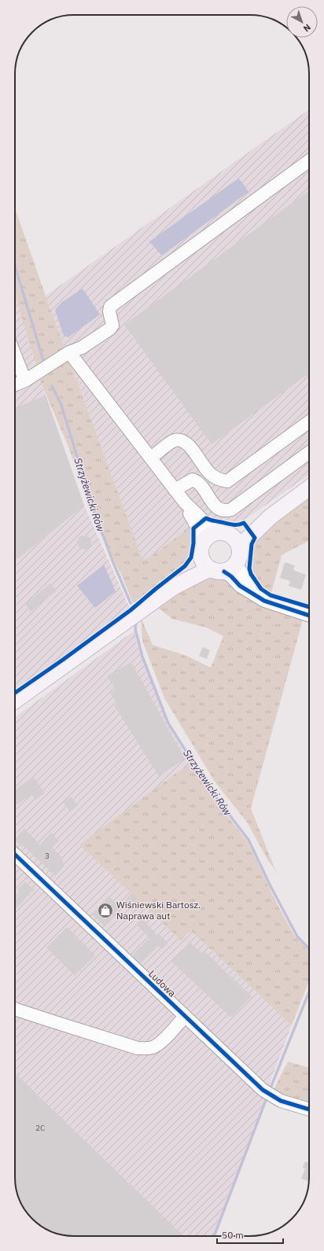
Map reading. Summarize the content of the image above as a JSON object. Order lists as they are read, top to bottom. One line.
{"streets":{"street":["Ludowa"]},"water":["Strzyżewicki Rów"],"places":{"shop":["Wiśniewski Bartosz. Naprawa aut"]},"house_numbers":["3","2C"],"scale_bar":"50 m","north":"bottom right"}
